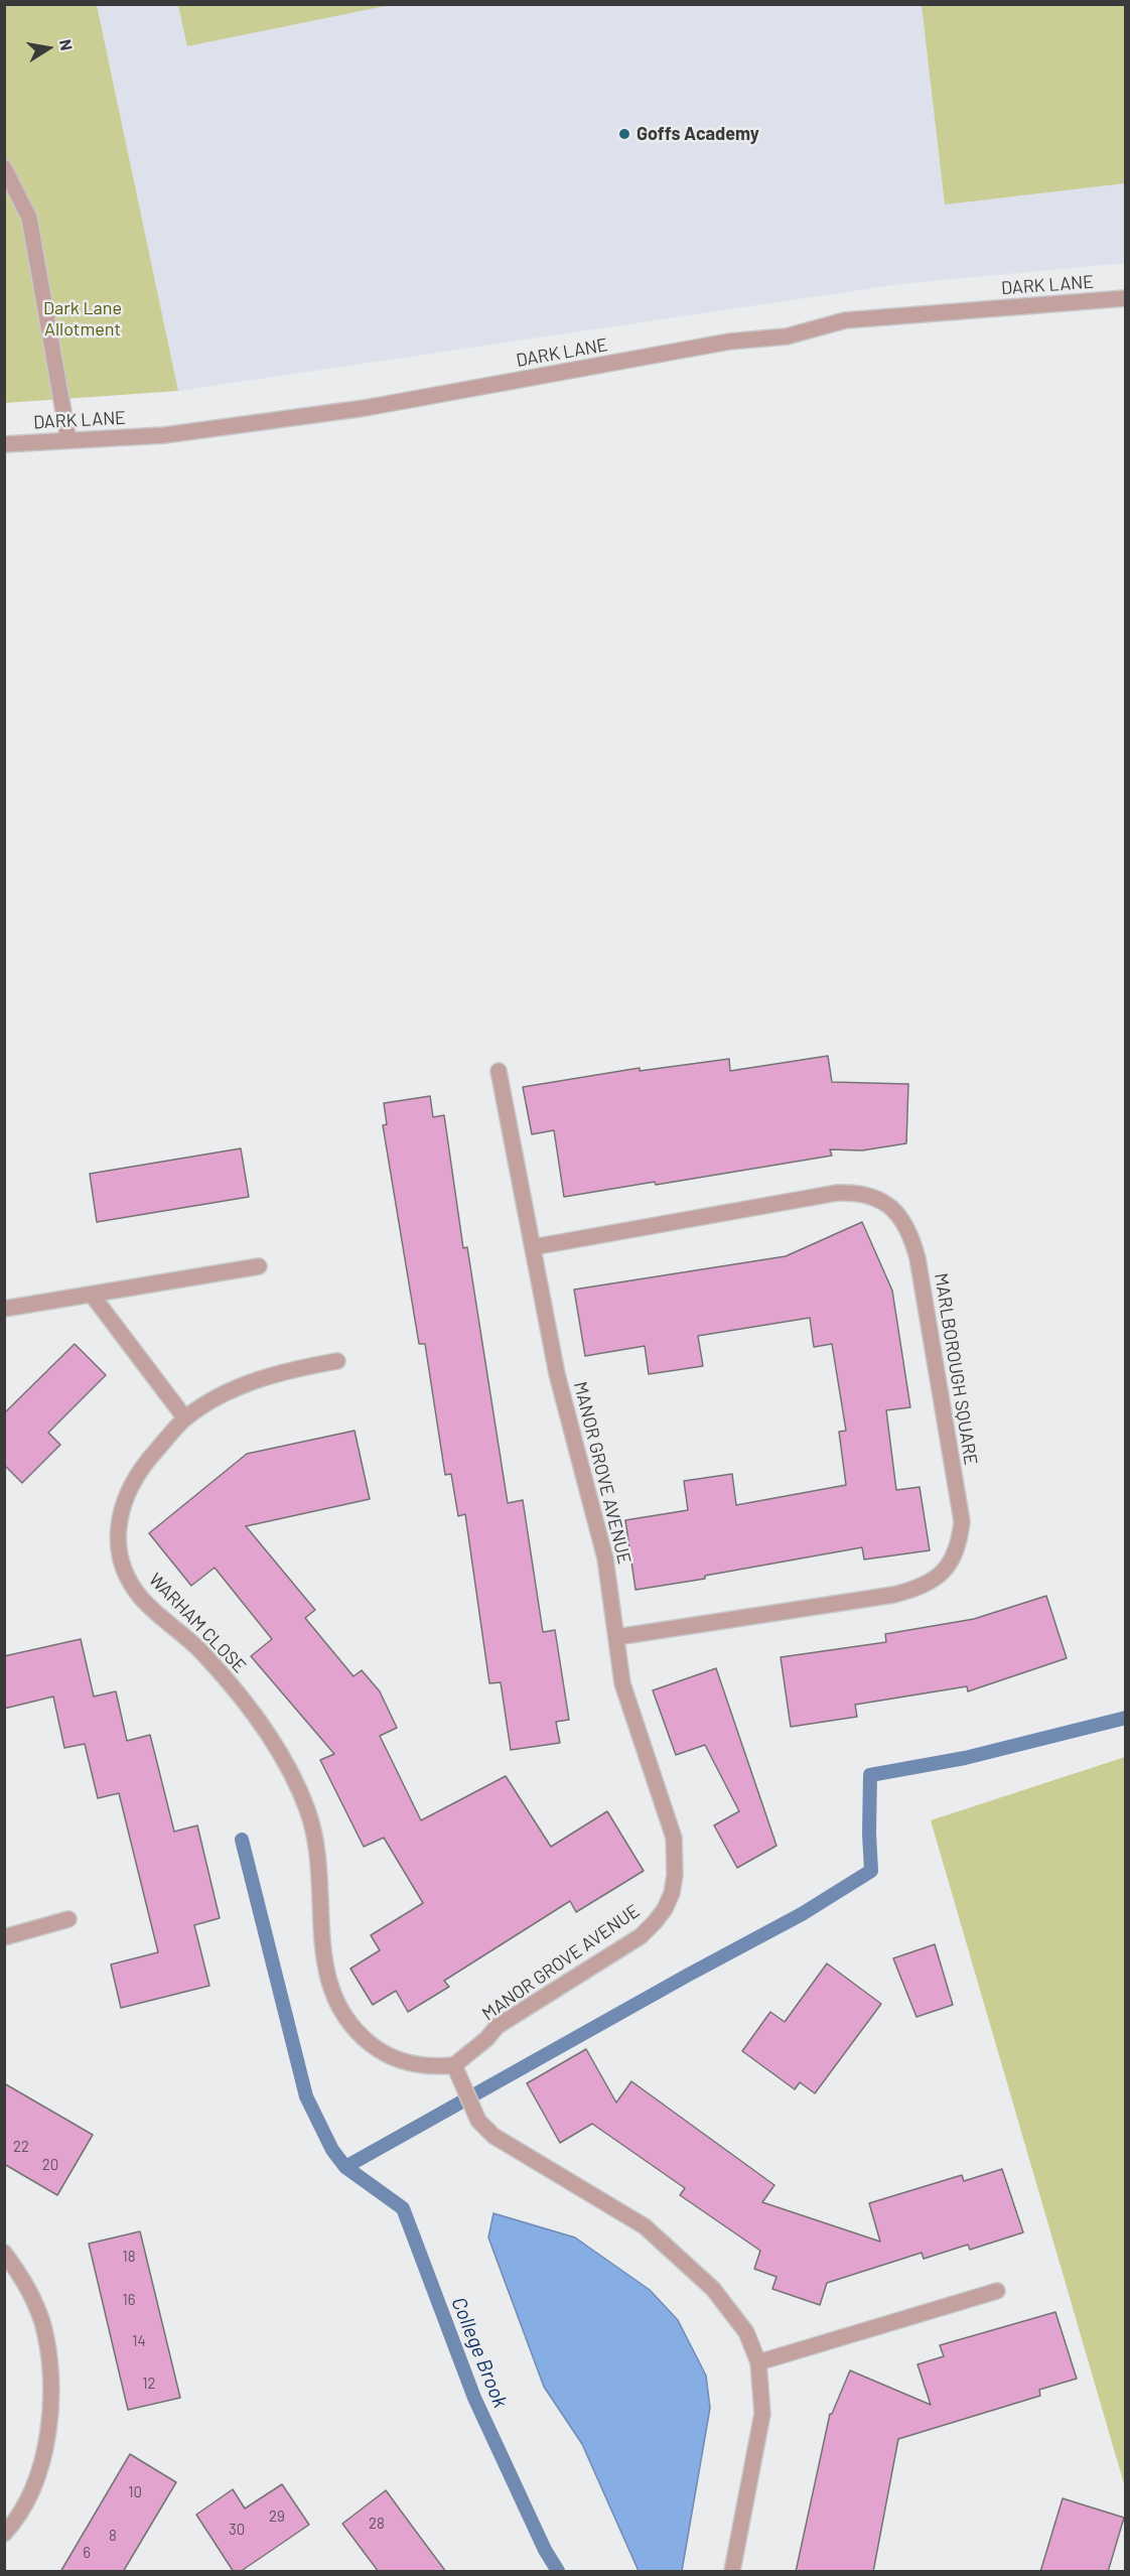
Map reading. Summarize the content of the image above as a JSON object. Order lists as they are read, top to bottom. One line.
{"streets":{"street":["DARK LANE","MARLBOROUGH SQUARE","MANOR GROVE AVENUE","WARHAM CLOSE"]},"crossings":[["MARLBOROUGH SQUARE","MANOR GROVE AVENUE"],["MANOR GROVE AVENUE","WARHAM CLOSE"]],"water":["College Brook"],"parks":["Dark Lane Allotment"],"places":["Goffs Academy"],"house_numbers":["22","20","18","16","14","12","10","29","28","30","8","6"],"north":"right"}
